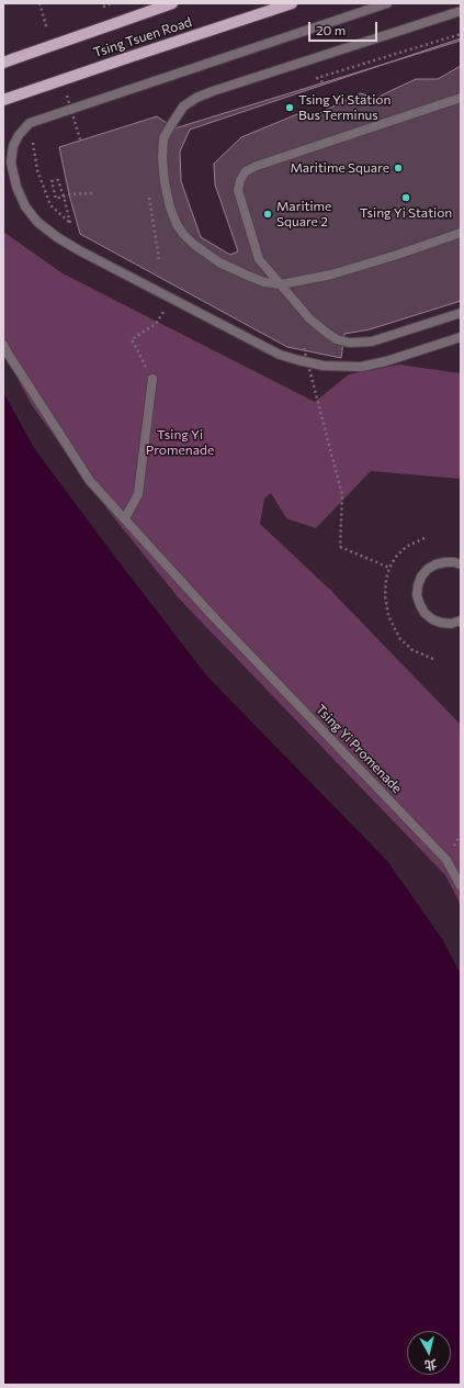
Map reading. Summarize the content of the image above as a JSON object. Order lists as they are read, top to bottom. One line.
{"streets":{"main road":["Tsing Tsuen Road"],"street":["Tsing Yi Promenade"]},"parks":["Tsing Yi Promenade"],"places":["Tsing Yi Station Bus Terminus","Maritime Square","Tsing Yi Station","Maritime Square 2"],"scale_bar":"20 m","north":"bottom"}
